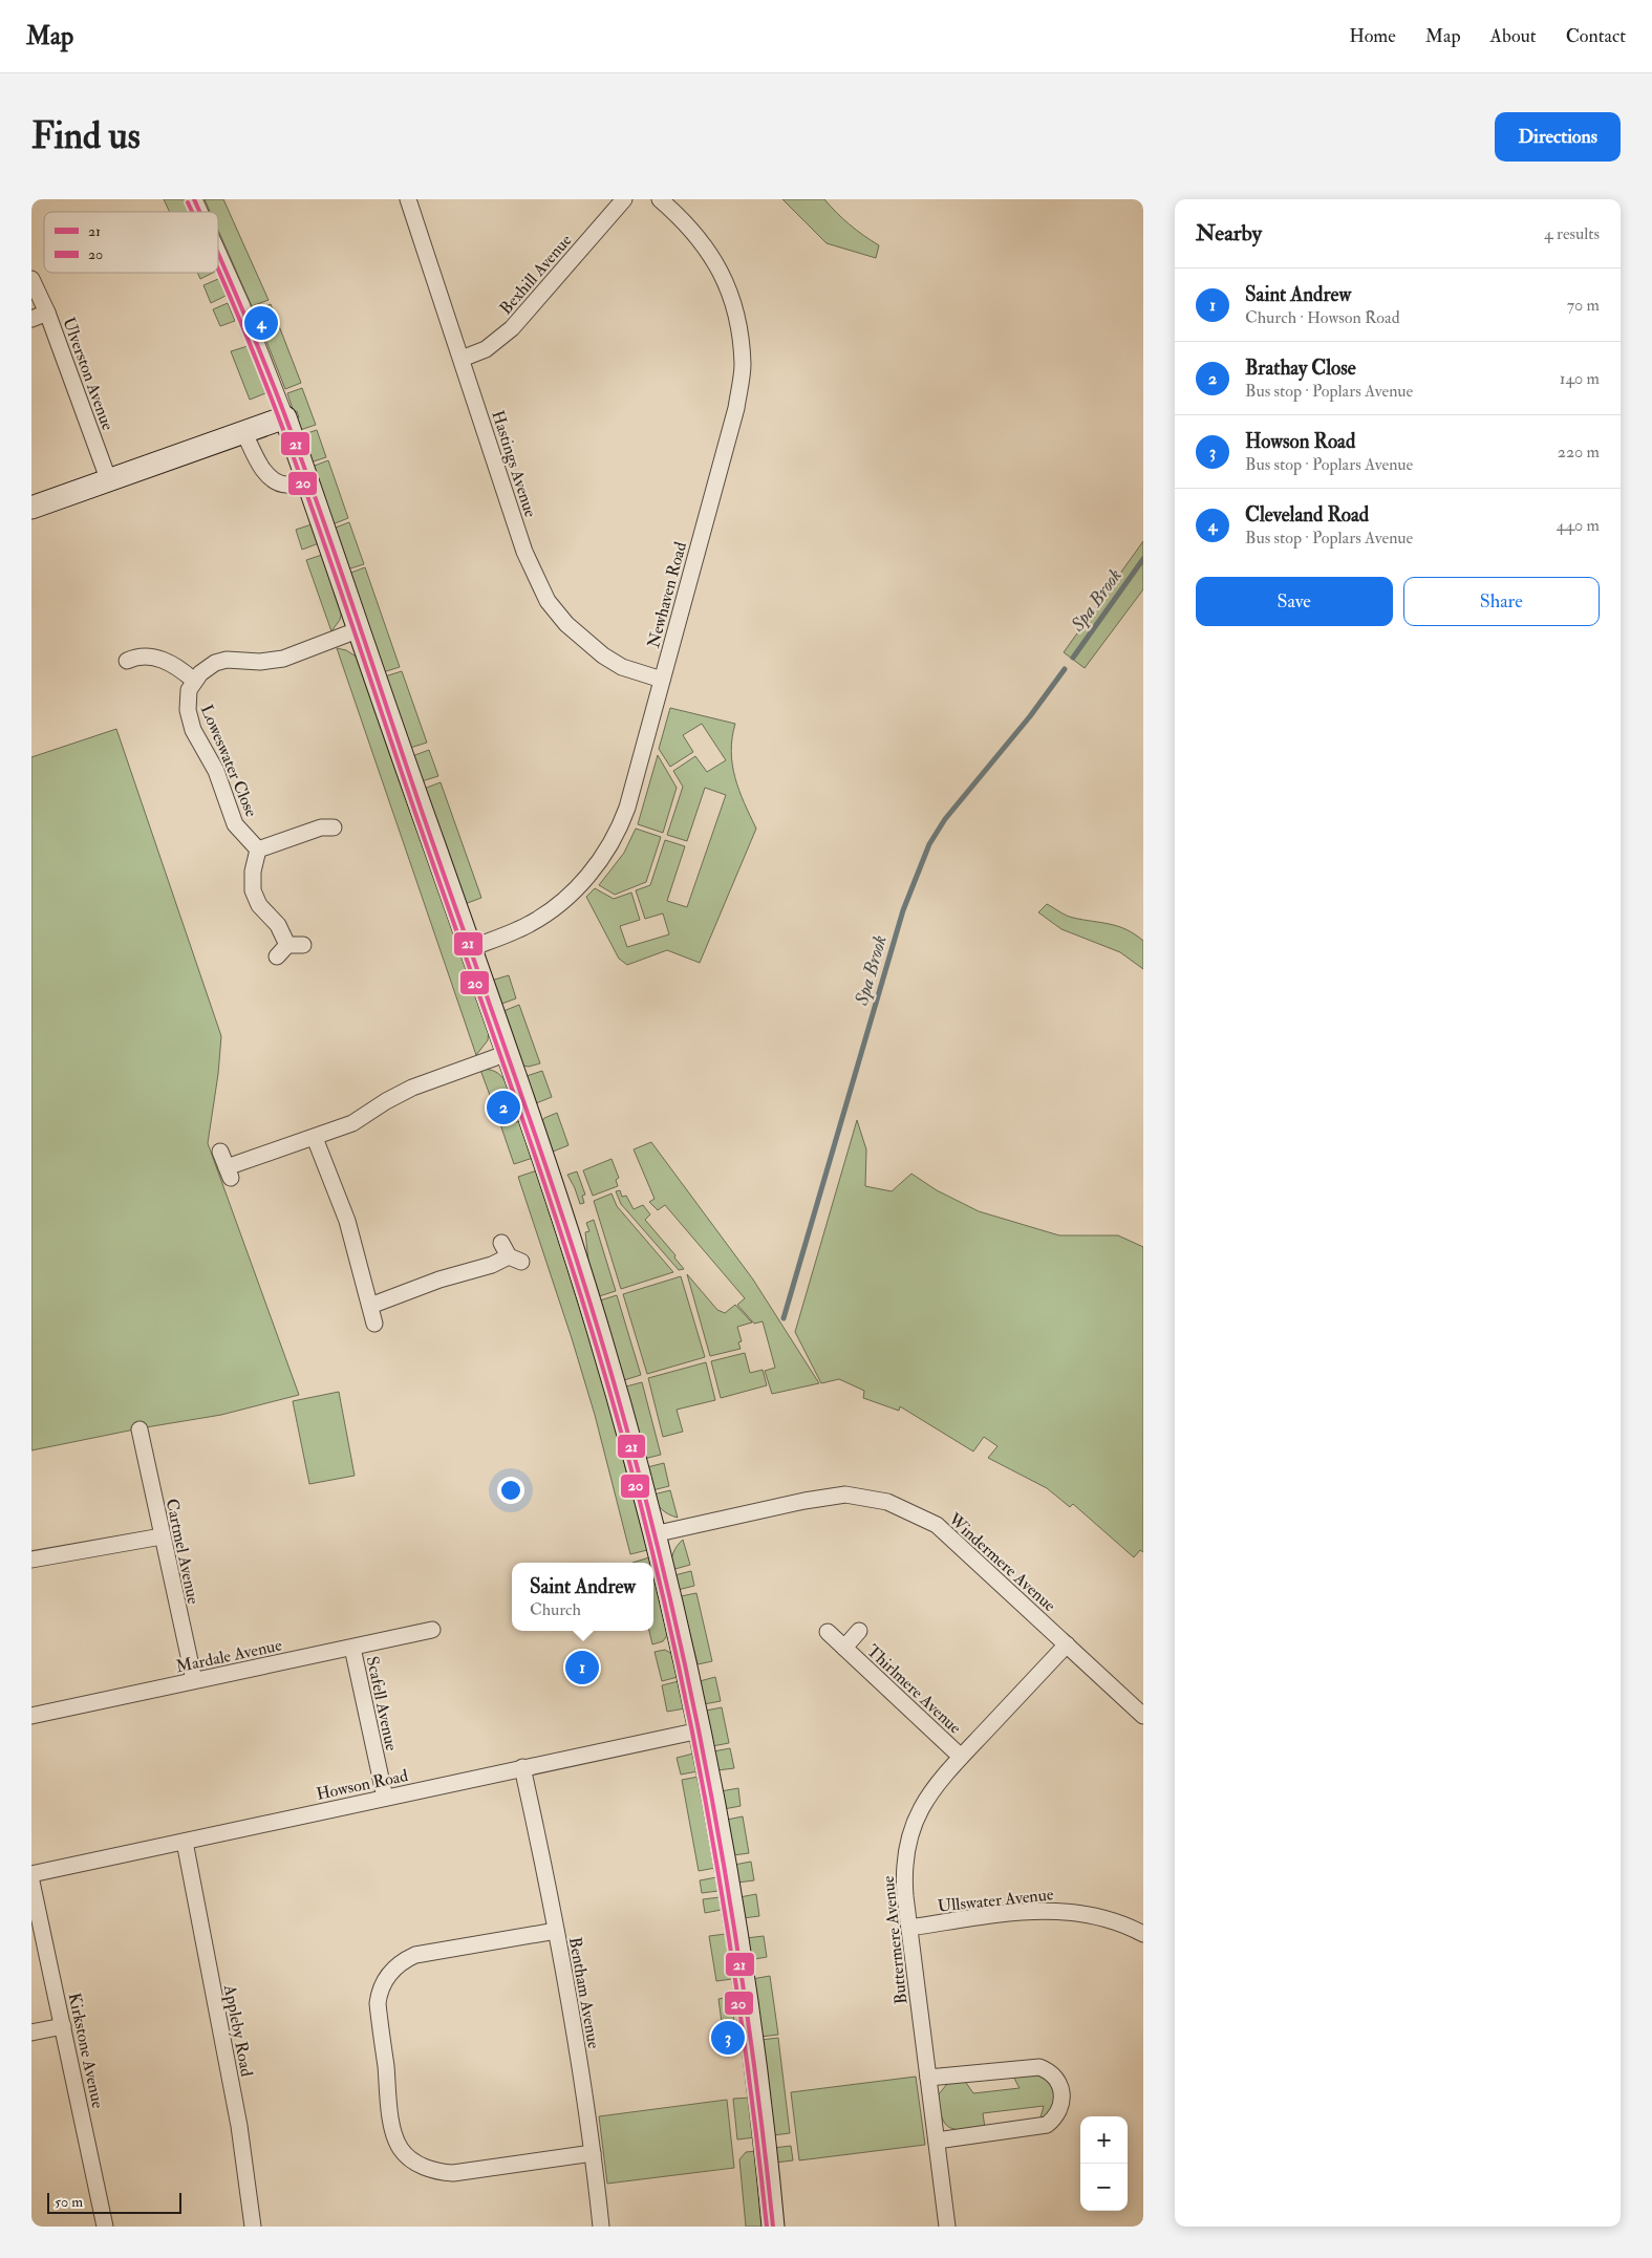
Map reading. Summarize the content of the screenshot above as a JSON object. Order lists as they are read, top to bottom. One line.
{"streets":{"street":["Bexhill Avenue","Ulverston Avenue","Hastings Avenue","Newhaven Road","Loweswater Close","Cartmel Avenue","Windermere Avenue","Mardale Avenue","Thirlmere Avenue","Scafell Avenue","Howson Road","Ullswater Avenue","Buttermere Avenue","Bentham Avenue","Appleby Road","Kirkstone Avenue"]},"crossings":[["Bexhill Avenue","Hastings Avenue"],["Hastings Avenue","Newhaven Road"],["Cartmel Avenue","Mardale Avenue"],["Windermere Avenue","Buttermere Avenue"],["Mardale Avenue","Scafell Avenue"],["Thirlmere Avenue","Buttermere Avenue"],["Scafell Avenue","Howson Road"],["Howson Road","Bentham Avenue"],["Howson Road","Appleby Road"],["Ullswater Avenue","Buttermere Avenue"]],"water":["Spa Brook"],"lines":["transit line 21","transit line 20"],"legend":["21","20"],"scale_bar":"50 m","page":{"header":"Map","nav":["Home","Map","About","Contact"],"buttons":["Directions",["Save","Share"]],"title":"Find us","heading":["Nearby","4 results"],"list":[{"mark":"1","name":"Saint Andrew","note":"Church · Howson Road","value":"70 m"},{"mark":"2","name":"Brathay Close","note":"Bus stop · Poplars Avenue","value":"140 m"},{"mark":"3","name":"Howson Road","note":"Bus stop · Poplars Avenue","value":"220 m"},{"mark":"4","name":"Cleveland Road","note":"Bus stop · Poplars Avenue","value":"440 m"}],"pins":["4","2","1","3"],"popup":["Saint Andrew","Church"],"map_buttons":["+","−"],"scale":"50 m"}}
